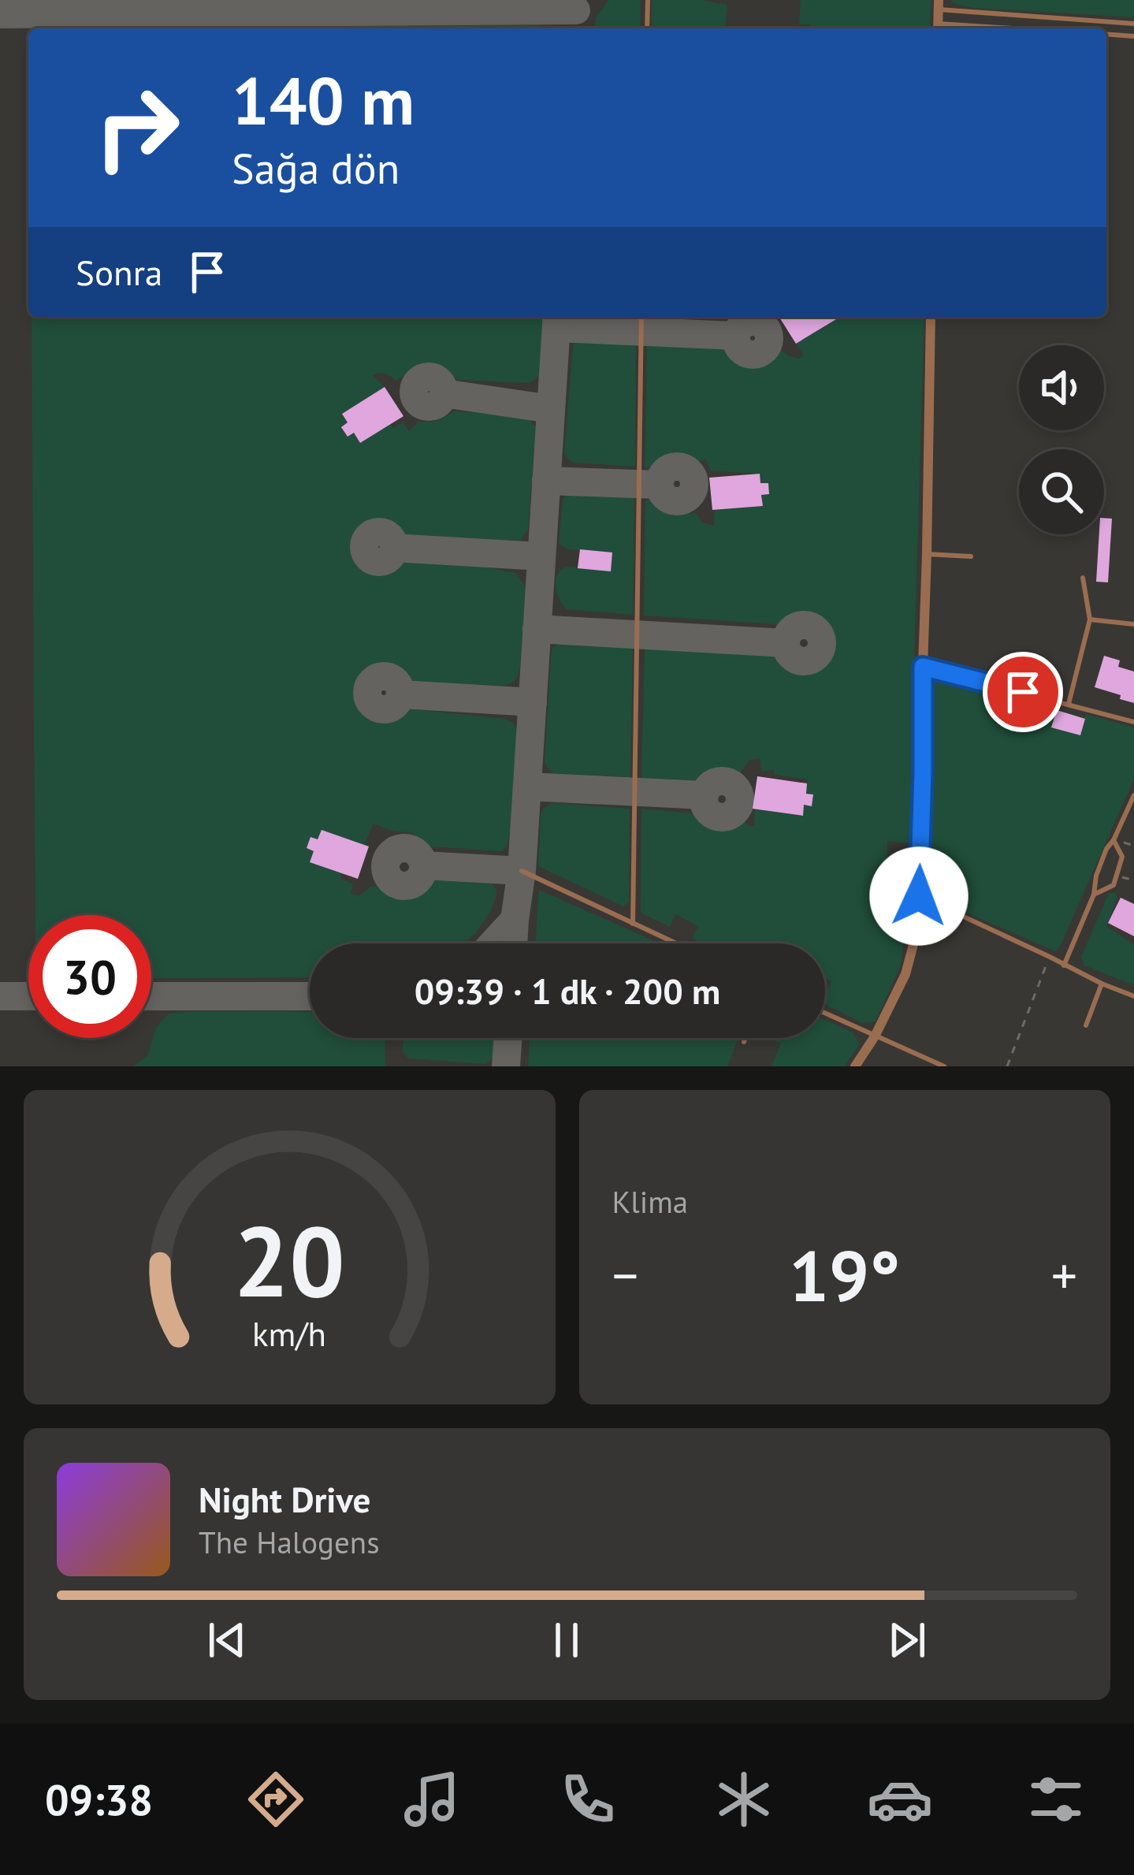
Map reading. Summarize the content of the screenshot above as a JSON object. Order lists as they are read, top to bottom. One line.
{"page":{"turn":["140 m","Sağa dön"],"then":"Sonra","limit":"30","trip":"09:39 · 1 dk · 200 m","tile":"Klima","heat":["−","19°","+"],"song":["Night Drive","The Halogens"],"tabs":"09:38","gauge":["20","km/h"]}}
